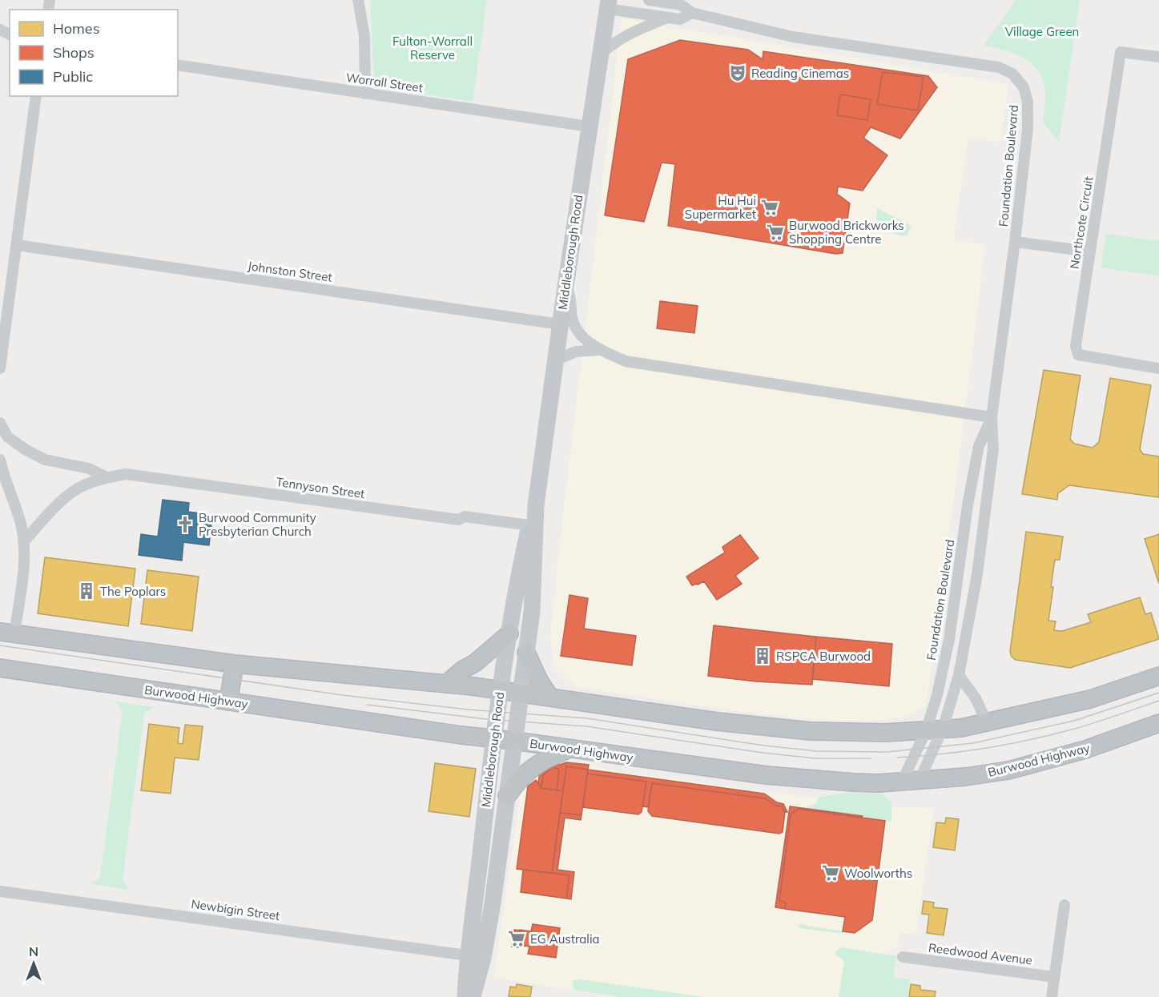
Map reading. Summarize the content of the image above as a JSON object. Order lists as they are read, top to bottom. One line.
{"streets":{"highway":["Burwood Highway"],"main road":["Middleborough Road"],"street":["Worrall Street","Foundation Boulevard","Northcote Circuit","Johnston Street","Tennyson Street","Newbigin Street","Reedwood Avenue"]},"crossings":[["Worrall Street","Middleborough Road"],["Foundation Boulevard","Middleborough Road"],["Foundation Boulevard","Burwood Highway"],["Middleborough Road","Johnston Street"],["Middleborough Road","Tennyson Street"],["Middleborough Road","Burwood Highway"],["Middleborough Road","Newbigin Street"]],"parks":["Village Green","Fulton-Worrall Reserve"],"places":{"theatre":["Reading Cinemas"],"supermarket":["Hu Hui Supermarket","Burwood Brickworks Shopping Centre","Woolworths","EG Australia"],"church":["Burwood Community Presbyterian Church"],"building":["The Poplars","RSPCA Burwood"]},"legend":["Homes","Shops","Public"],"north":"top"}
